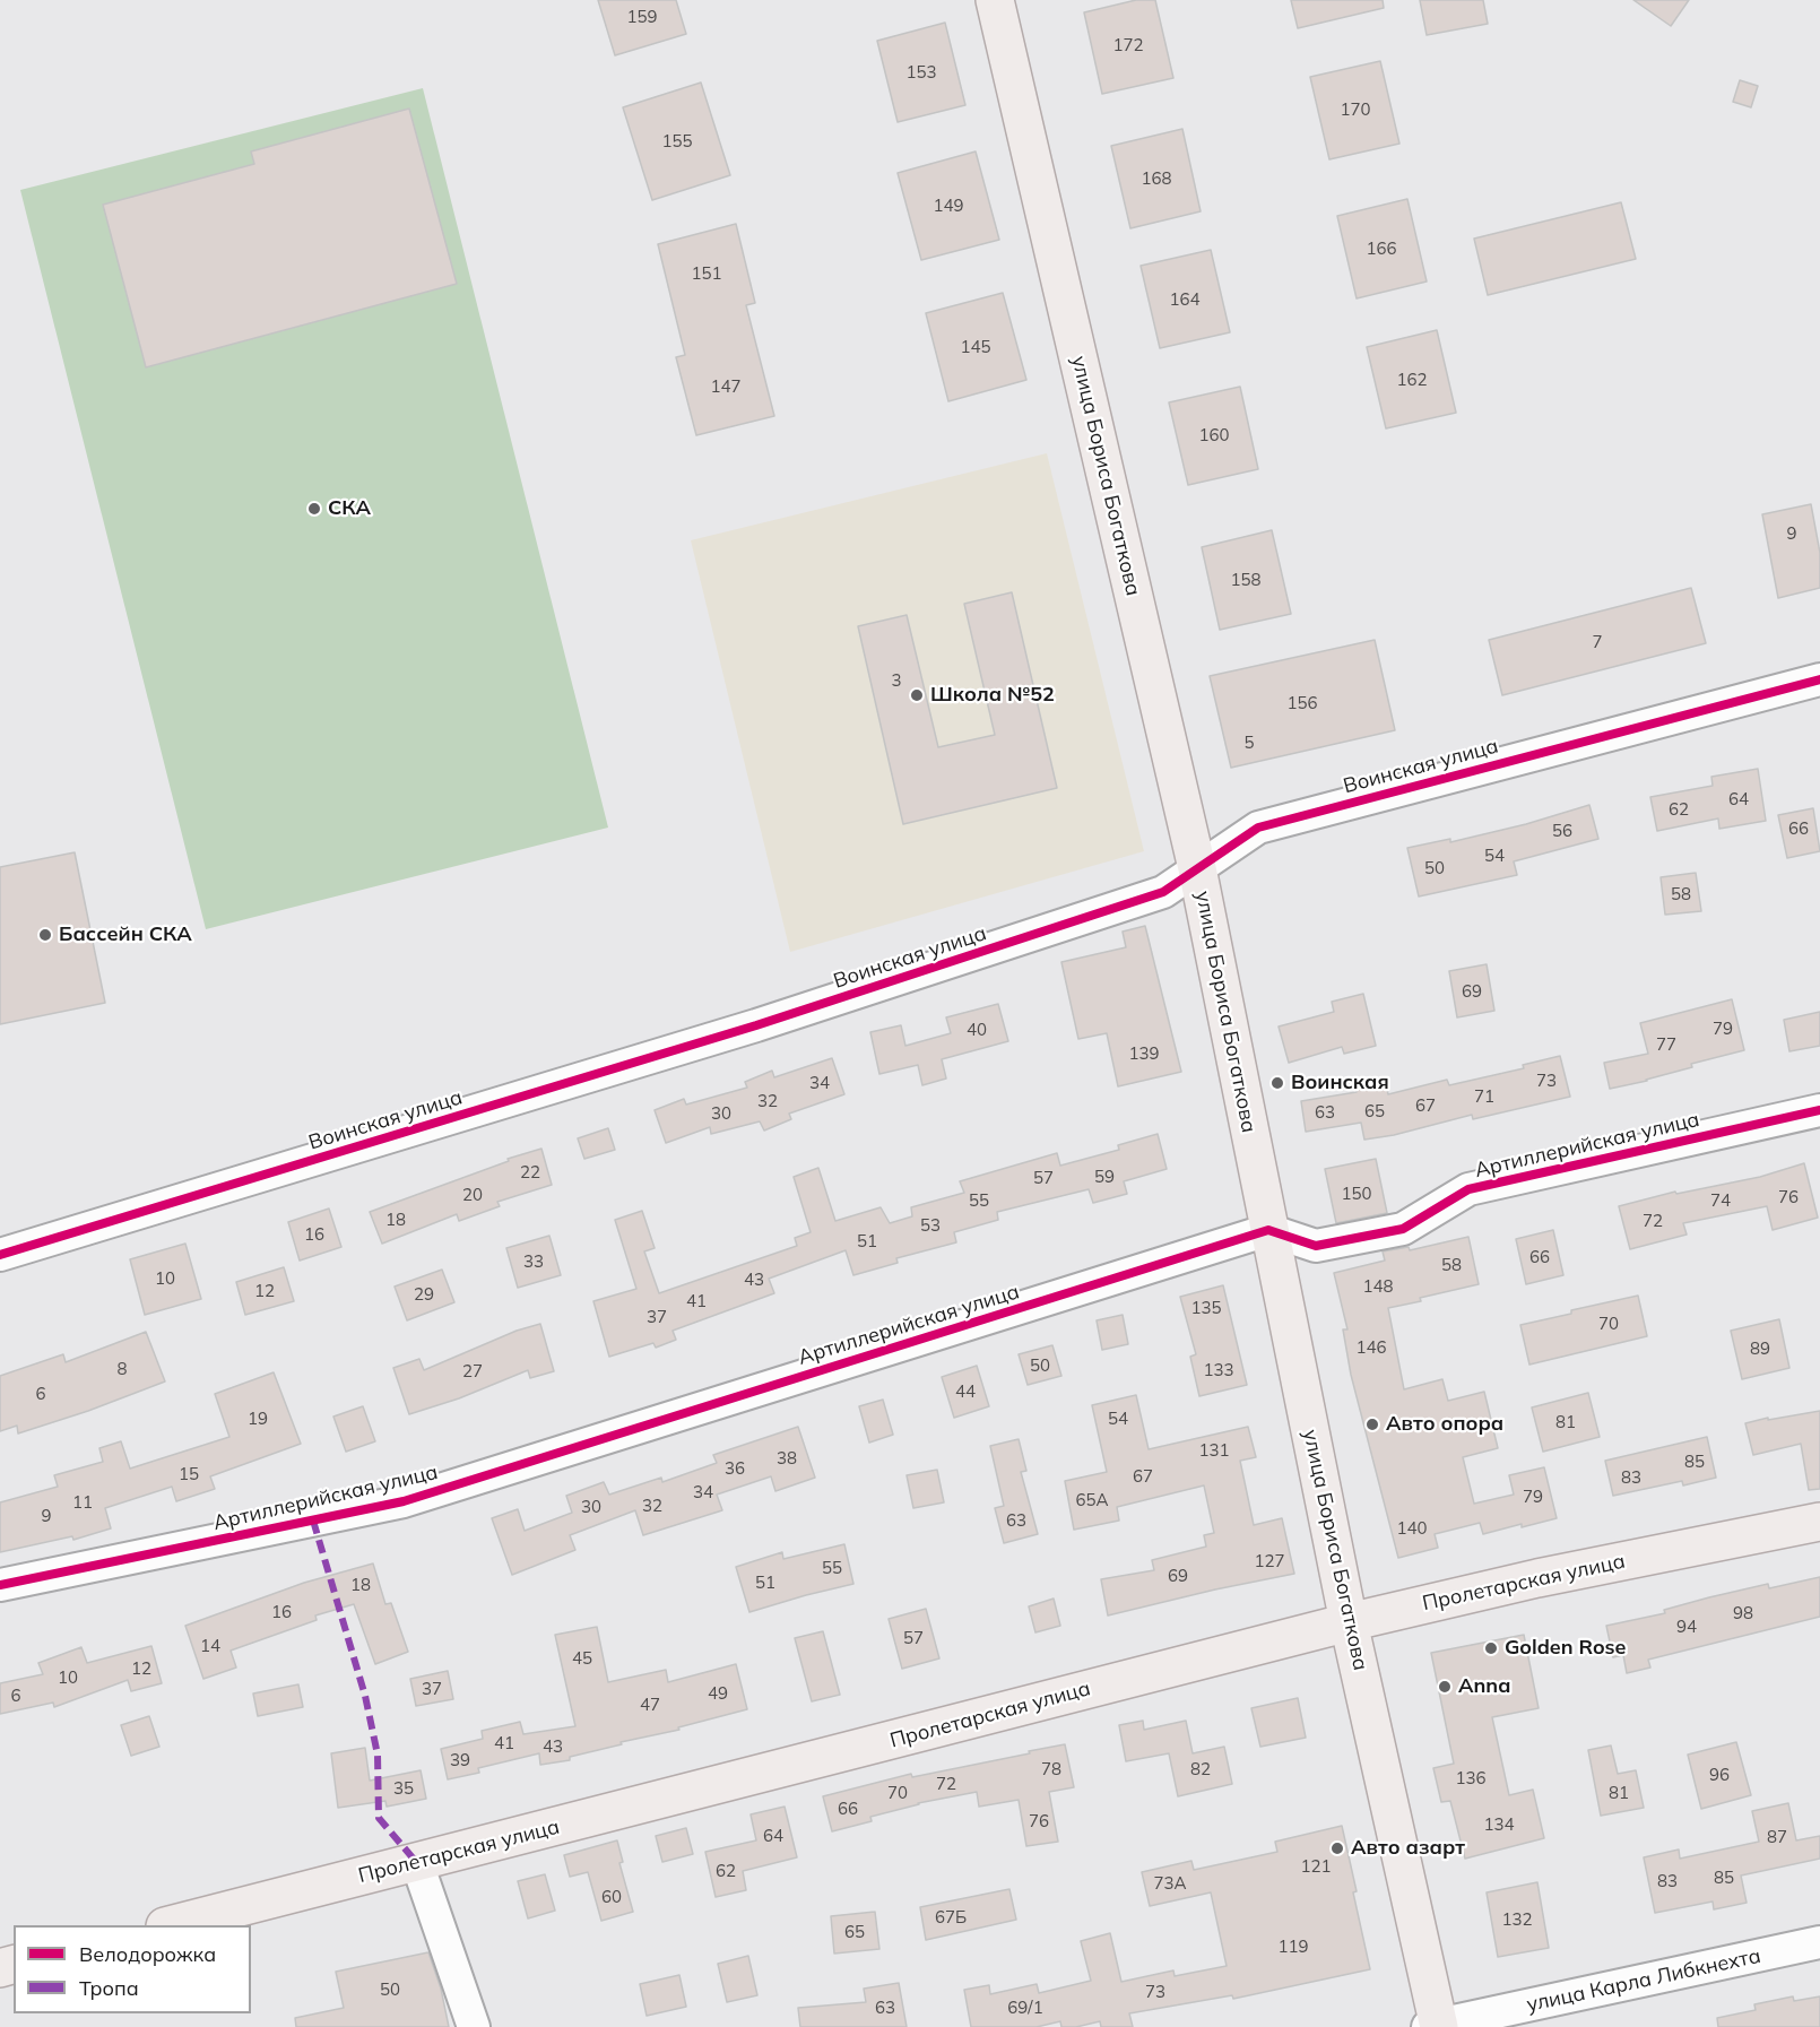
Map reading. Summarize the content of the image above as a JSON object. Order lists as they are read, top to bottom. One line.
{"streets":{"main road":["улица Бориса Богаткова","Пролетарская улица"],"street":["Воинская улица","Артиллерийская улица","улица Карла Либкнехта"]},"crossings":[["улица Бориса Богаткова","Воинская улица"],["улица Бориса Богаткова","Артиллерийская улица"],["улица Бориса Богаткова","Пролетарская улица"],["улица Бориса Богаткова","улица Карла Либкнехта"]],"places":["СКА","Школа №52","Бассейн СКА","Воинская","Авто опора","Golden Rose","Anna","Авто азарт"],"house_numbers":["159","172","153","170","155","168","149","166","151","164","145","162","147","160","9","158","7","3","156","5","64","62","66","56","54","50","58","69","79","40","77","139","73","34","71","32","67","65","63","30","22","59","57","150","20","76","55","74","18","72","53","16","51","66","33","58","10","43","148","12","29","41","135","37","70","146","89","50","8","133","27","44","6","19","54","81","131","38","85","36","15","67","83","34","79","65А","11","32","30","9","63","140","127","55","69","51","18","16","98","94","57","14","45","12","10","37","49","6","47","41","43","39","78","82","96","136","72","35","70","81","66","76","134","64","87","121","62","85","83","73А","60","67Б","132","65","119","50","73","63","69/1"],"legend":["Велодорожка","Тропа"]}
